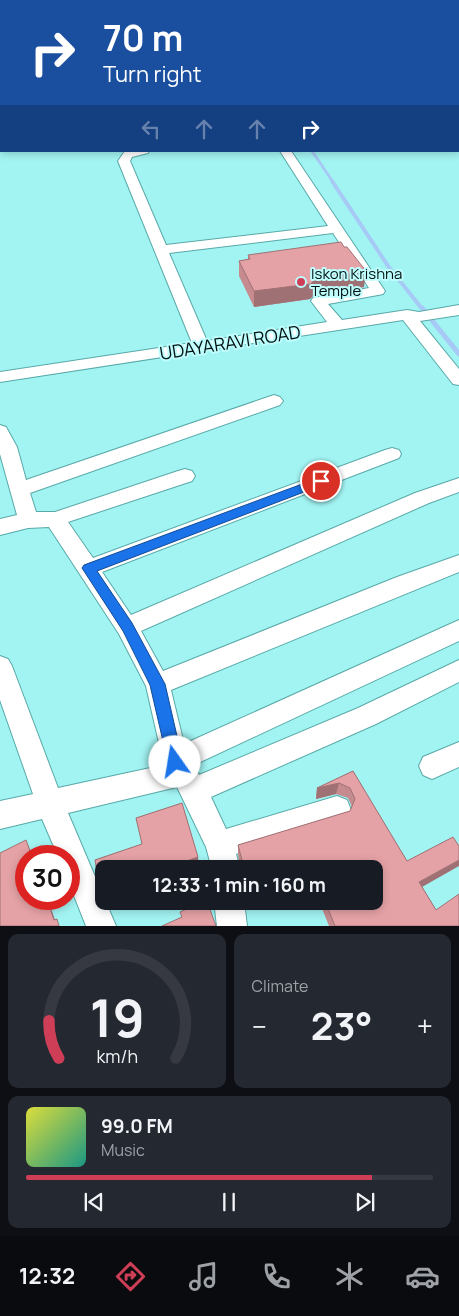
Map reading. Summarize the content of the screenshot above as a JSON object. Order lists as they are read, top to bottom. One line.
{"streets":{"street":["UDAYARAVI ROAD"]},"places":["Iskon Krishna Temple"],"page":{"turn":["70 m","Turn right"],"limit":"30","trip":"12:33 · 1 min · 160 m","tile":"Climate","heat":["−","23°","+"],"song":["99.0 FM","Music"],"tabs":"12:32","gauge":["19","km/h"]}}
